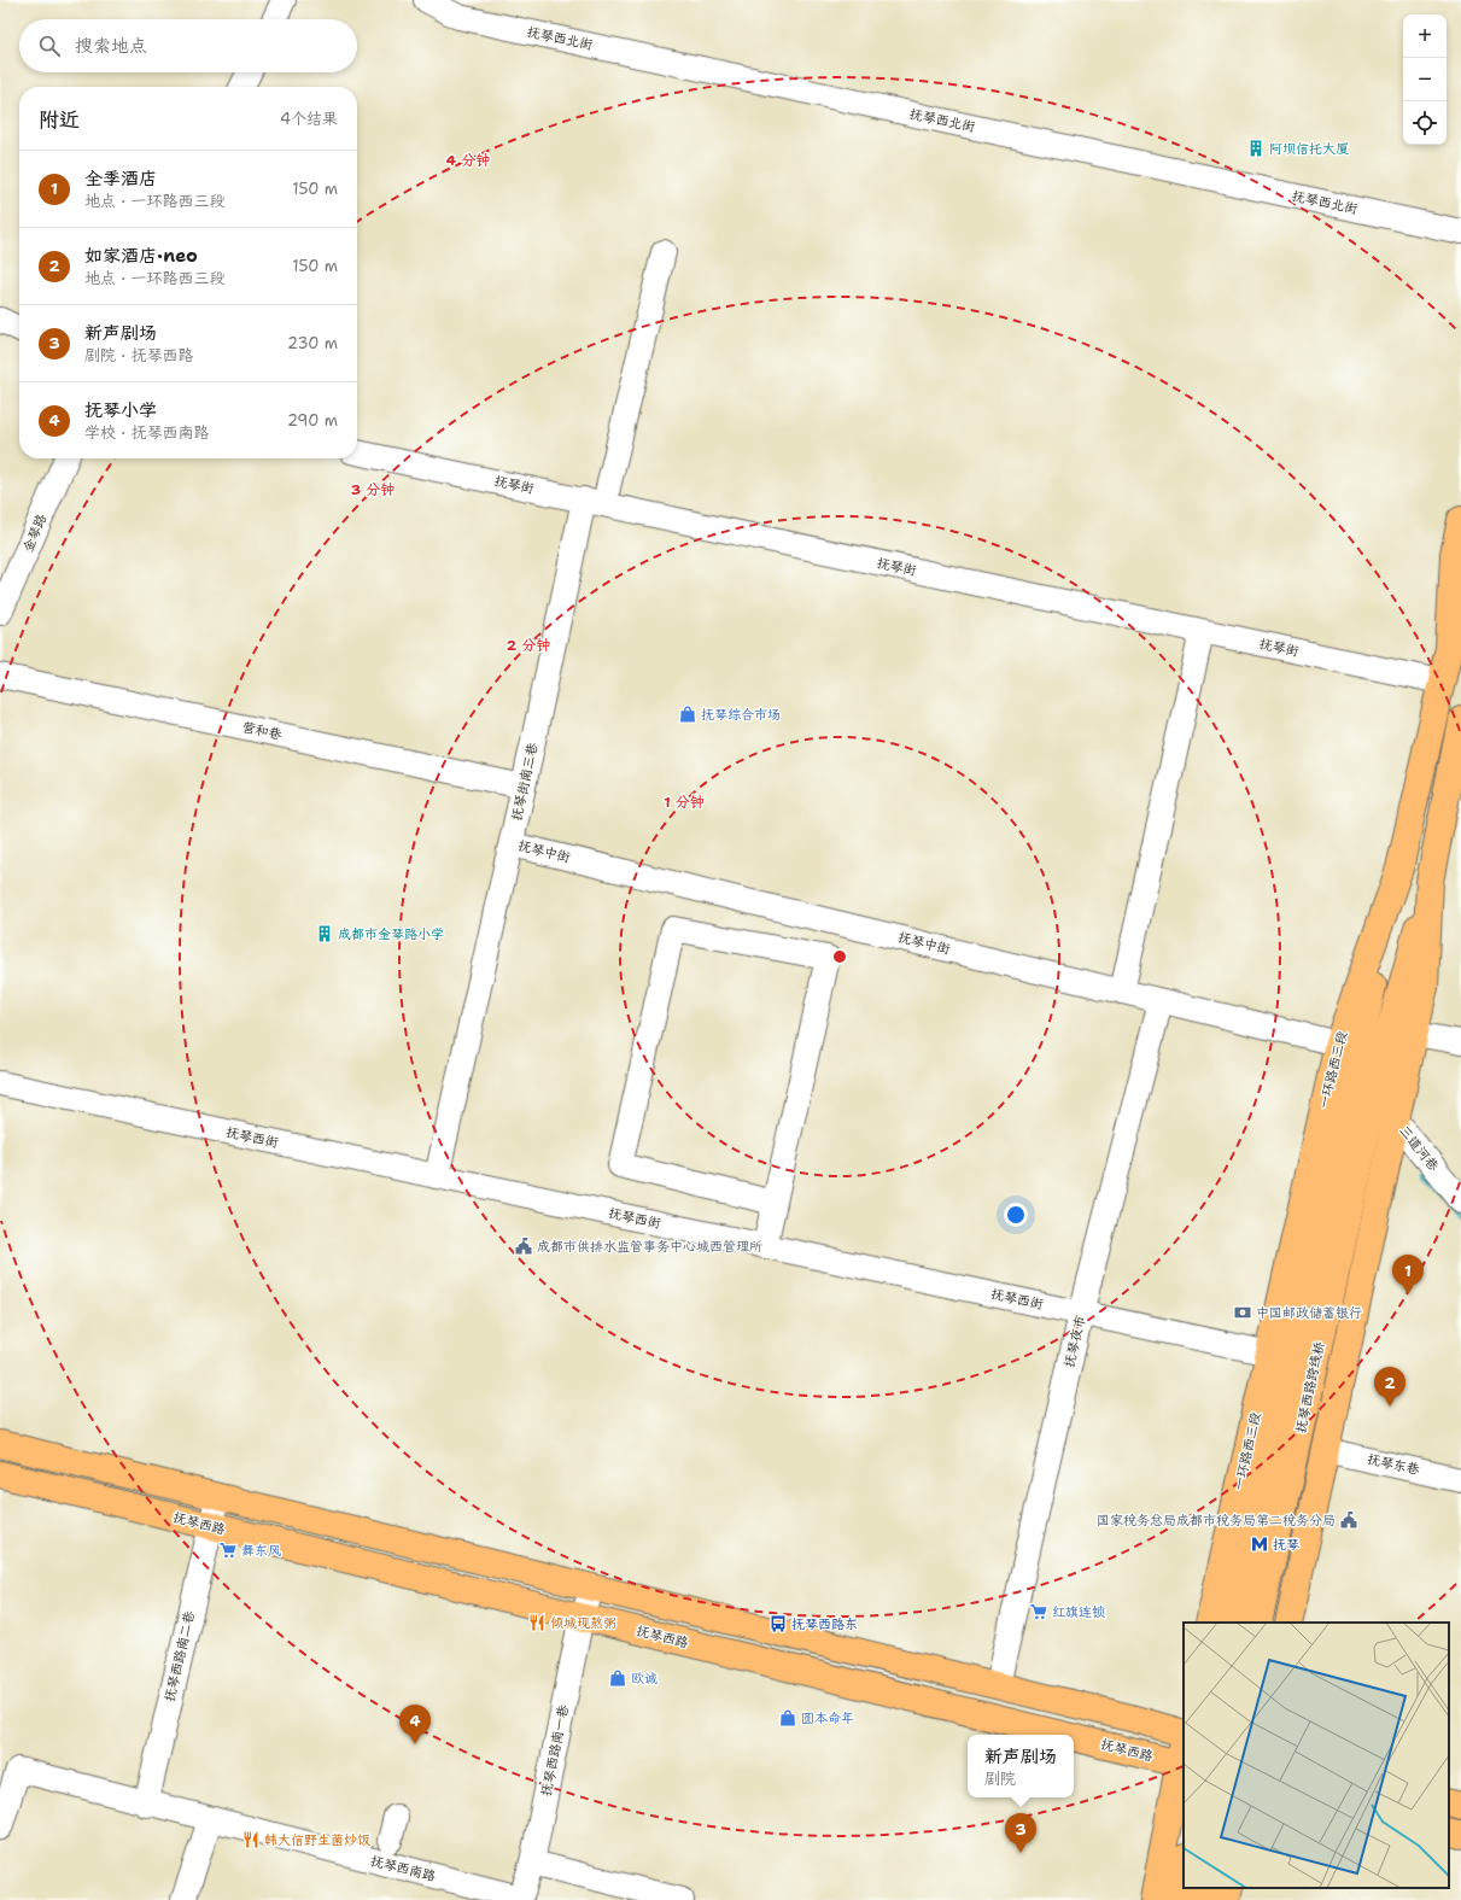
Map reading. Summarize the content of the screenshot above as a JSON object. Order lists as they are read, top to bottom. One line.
{"streets":{"main road":["一环路西三段","抚琴西路跨线桥","抚琴西路"],"street":["抚琴西北街","抚琴街","金琴路","营和巷","抚琴街南三巷","抚琴中街","抚琴西街","三道河巷","抚琴夜市","抚琴东巷","抚琴西路南二巷","抚琴西路南一巷","抚琴西南路"]},"crossings":[["抚琴街","抚琴街南三巷"],["抚琴街","一环路西三段"],["营和巷","抚琴街南三巷"],["抚琴街南三巷","抚琴中街"],["抚琴街南三巷","抚琴西街"],["抚琴中街","一环路西三段"],["抚琴中街","抚琴夜市"],["抚琴中街","抚琴西路跨线桥"],["一环路西三段","抚琴西街"],["一环路西三段","抚琴西路跨线桥"],["抚琴西街","抚琴夜市"],["抚琴西路","抚琴西路南二巷"],["抚琴西路","抚琴西路南一巷"],["抚琴西路南二巷","抚琴西南路"],["抚琴西路南一巷","抚琴西南路"]],"places":{"building":["阿坝信托大厦","成都市金琴路小学"],"shop":["抚琴综合市场","欧诚","圆本命年"],"public building":["成都市供排水监管事务中心城西管理所","国家税务总局成都市税务局第二税务分局"],"bank":["中国邮政储蓄银行"],"metro station":["抚琴"],"supermarket":["舞东风","红旗连锁"],"restaurant":["倾城现熬粥","韩大信野生菌炒饭"],"bus stop":["抚琴西路东"]},"page":{"map_buttons":["+","−"],"search":"搜索地点","heading":["附近","4个结果"],"list":[{"mark":"1","name":"全季酒店","note":"地点 · 一环路西三段","value":"150 m"},{"mark":"2","name":"如家酒店·neo","note":"地点 · 一环路西三段","value":"150 m"},{"mark":"3","name":"新声剧场","note":"剧院 · 抚琴西路","value":"230 m"},{"mark":"4","name":"抚琴小学","note":"学校 · 抚琴西南路","value":"290 m"}],"pins":["1","2","4","3"],"popup":["新声剧场","剧院"]},"rings":["4 分钟","3 分钟","2 分钟","1 分钟"]}
